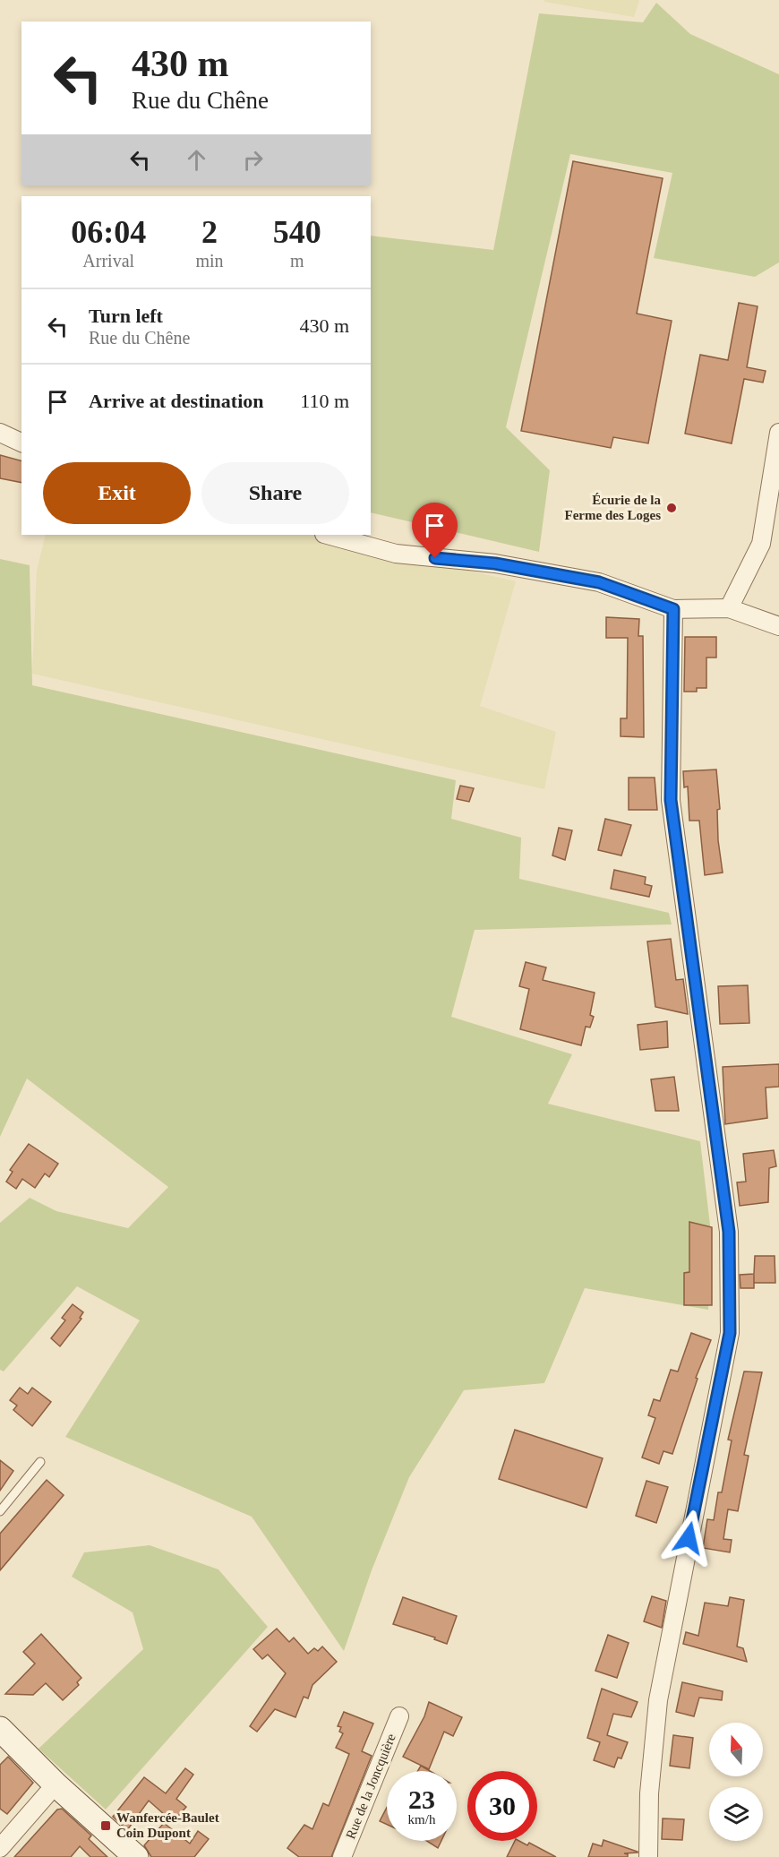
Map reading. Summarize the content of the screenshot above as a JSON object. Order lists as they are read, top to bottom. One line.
{"streets":{"street":["Rue de la Joncquière"]},"places":{"other":["Écurie de la Ferme des Loges"],"transit":["Wanfercée-Baulet Coin Dupont"]},"north":"top","page":{"turn":["430 m","Rue du Chêne"],"eta":["06:04","Arrival","2","min","540","m"],"list":[{"name":"Turn left","note":"Rue du Chêne","value":"430 m"},{"name":"Arrive at destination","value":"110 m"}],"buttons":["Exit","Share"],"speed":"23 km/h","limit":"30"}}
